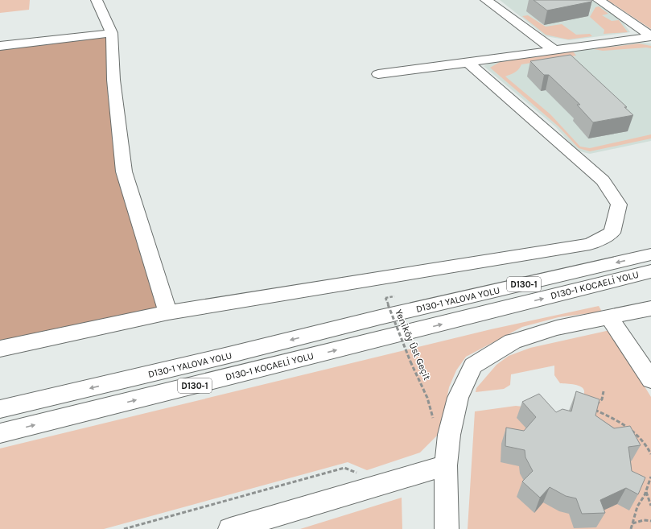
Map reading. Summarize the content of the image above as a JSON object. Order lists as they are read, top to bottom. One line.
{"streets":{"main road":["D130-1","D130-1 KOCAELİ YOLU","D130-1 YALOVA YOLU"],"path":["Yeniköy Üst Geçit"]}}
